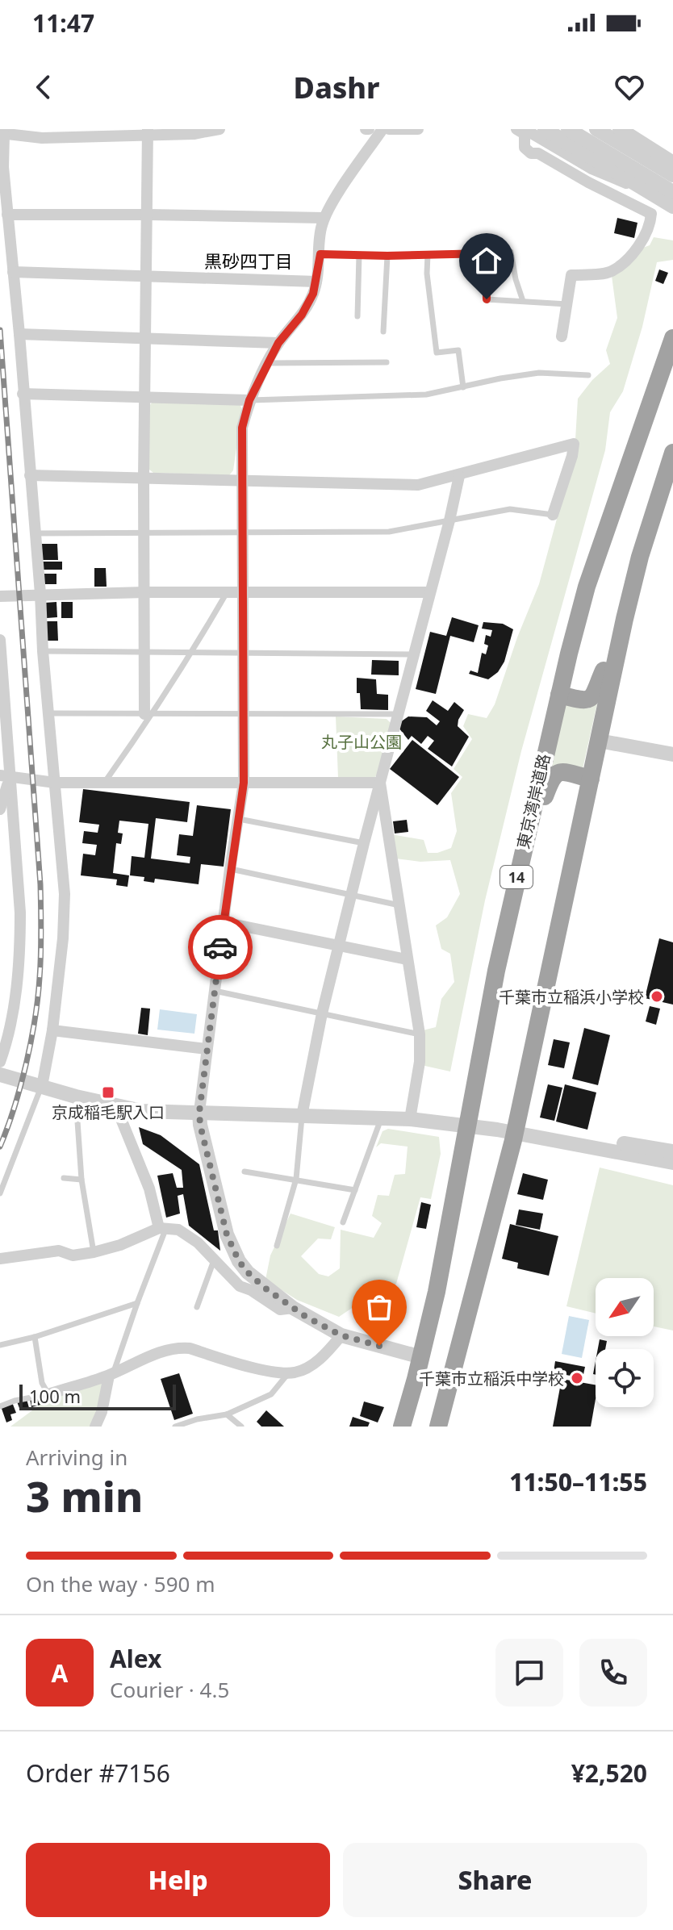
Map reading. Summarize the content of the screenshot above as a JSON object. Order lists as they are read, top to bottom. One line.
{"streets":{"highway":["東京湾岸道路","14"]},"districts":["黒砂四丁目"],"parks":["丸子山公園"],"places":{"other":["千葉市立稲浜小学校","千葉市立稲浜中学校"],"transit":["京成稲毛駅入口"]},"scale_bar":"100 m","north":"bottom left","page":{"status":"11:47","header":"Dashr","scale":"100 m","heading":["3 min","Arriving in","11:50–11:55"],"panel":["Alex","Courier · 4.5","Order #7156","¥2,520"],"bar":"On the way · 590 m","round":"A","buttons":["Help","Share"]}}
